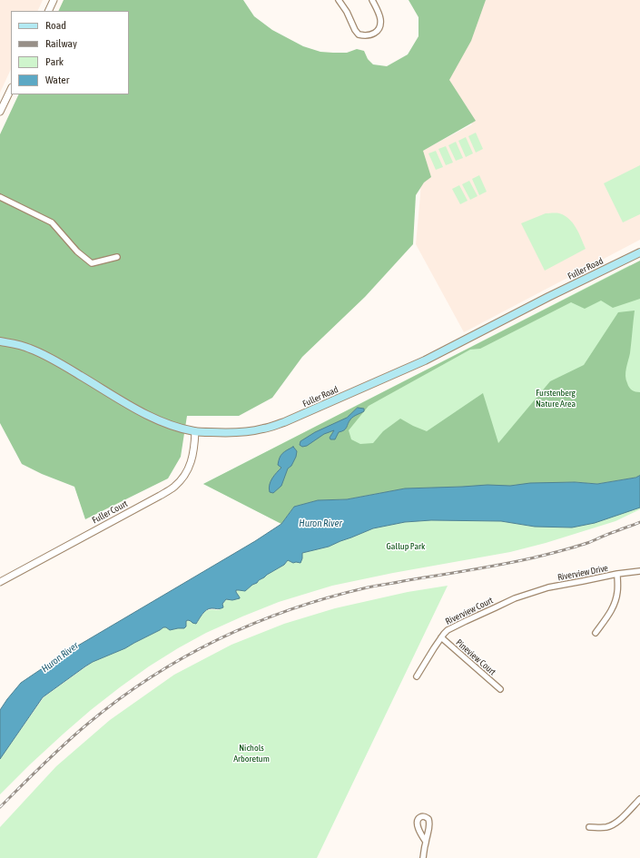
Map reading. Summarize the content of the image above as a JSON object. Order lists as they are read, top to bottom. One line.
{"streets":{"main road":["Fuller Road"],"street":["Fuller Court","Riverview Drive","Riverview Court","Pineview Court"]},"crossings":[["Fuller Road","Fuller Court"],["Riverview Drive","Riverview Court"],["Riverview Court","Pineview Court"]],"water":["Huron River"],"parks":["Furstenberg Nature Area","Gallup Park","Nichols Arboretum"],"legend":["Road","Railway","Park","Water"]}
